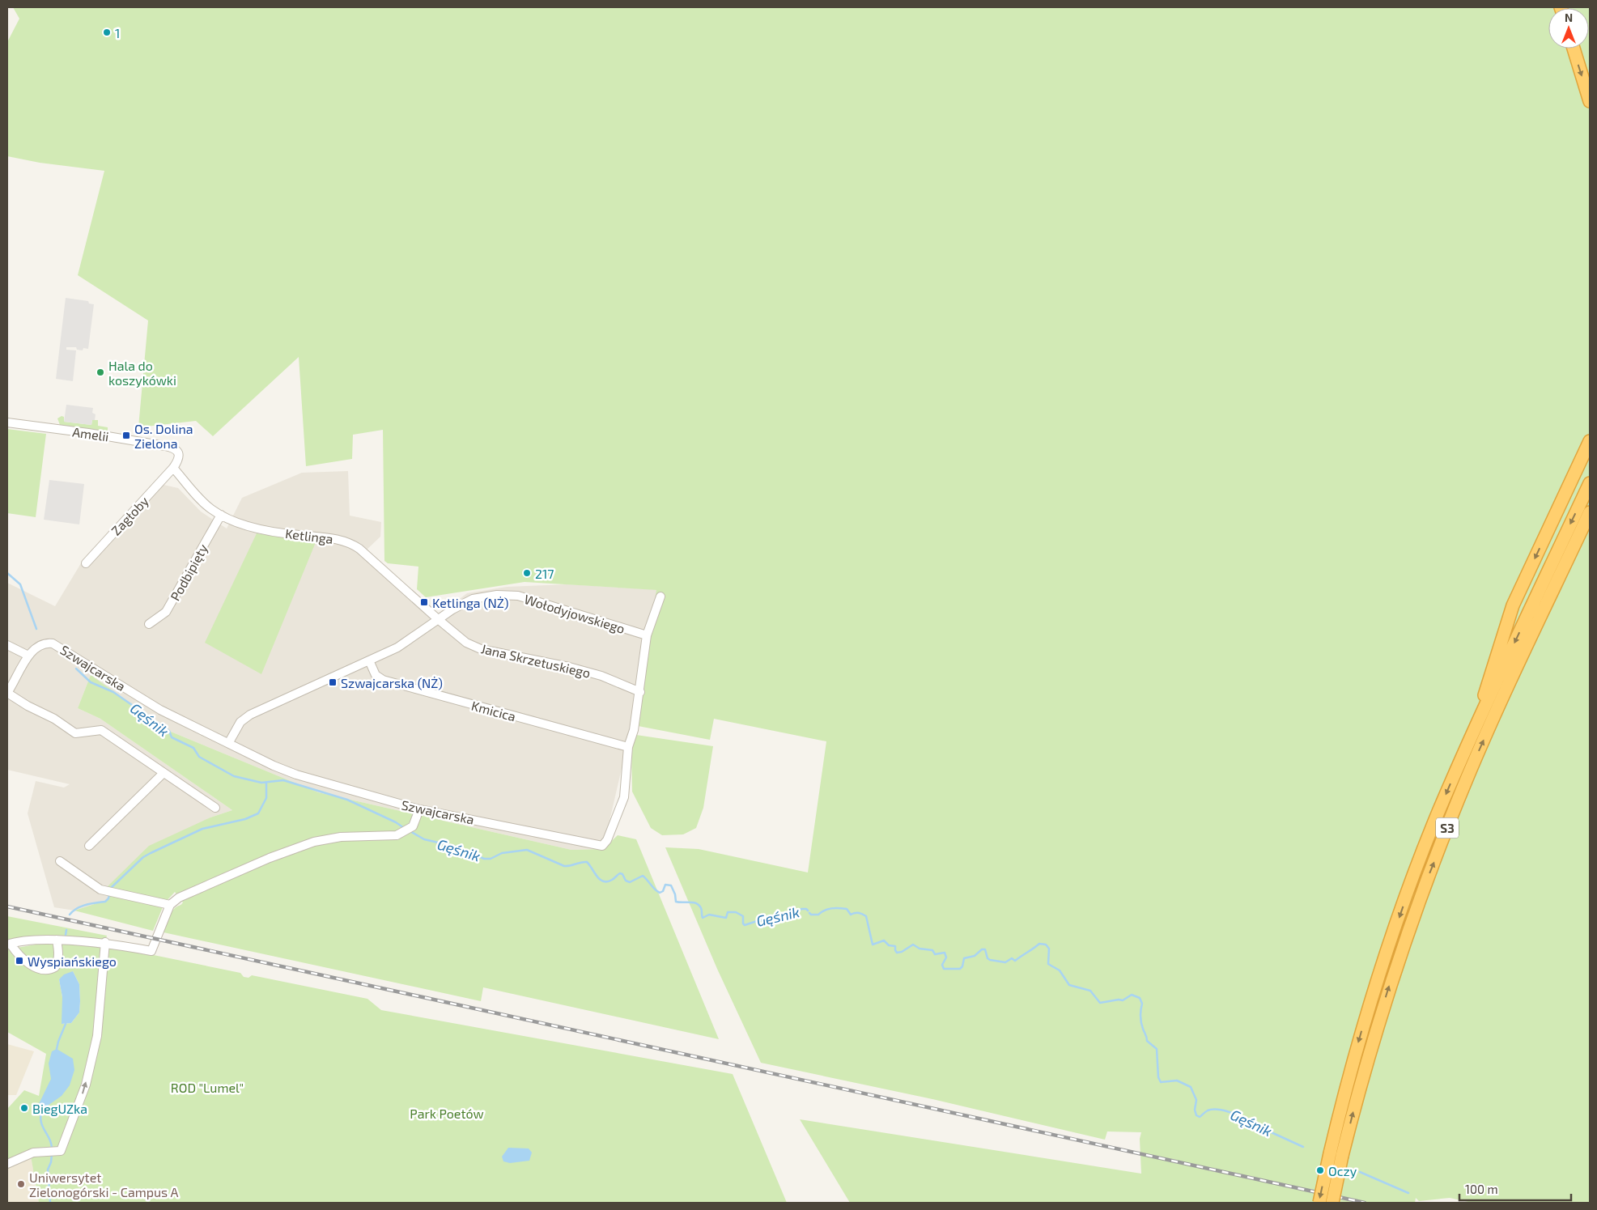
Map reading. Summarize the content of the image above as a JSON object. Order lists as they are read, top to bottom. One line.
{"streets":{"highway":["S3"],"street":["Amelii","Zagłoby","Ketlinga","Podbipięty","Wołodyjowskiego","Jana Skrzetuskiego","Szwajcarska","Kmicica"]},"crossings":[["Amelii","Zagłoby"],["Amelii","Ketlinga"],["Zagłoby","Ketlinga"],["Ketlinga","Podbipięty"],["Ketlinga","Wołodyjowskiego"],["Ketlinga","Jana Skrzetuskiego"],["Wołodyjowskiego","Jana Skrzetuskiego"],["Wołodyjowskiego","Szwajcarska"],["Wołodyjowskiego","Kmicica"],["Jana Skrzetuskiego","Szwajcarska"],["Szwajcarska","Kmicica"]],"water":["Gęśnik"],"parks":["ROD \"Lumel\"","Park Poetów"],"places":{"other":["1","Hala do koszykówki","217","BiegUZka","Oczy","Uniwersytet Zielonogórski - Campus A"],"transit":["Os. Dolina Zielona","Ketlinga (NŻ)","Szwajcarska (NŻ)","Wyspiańskiego"]},"scale_bar":"100 m","north":"top"}
